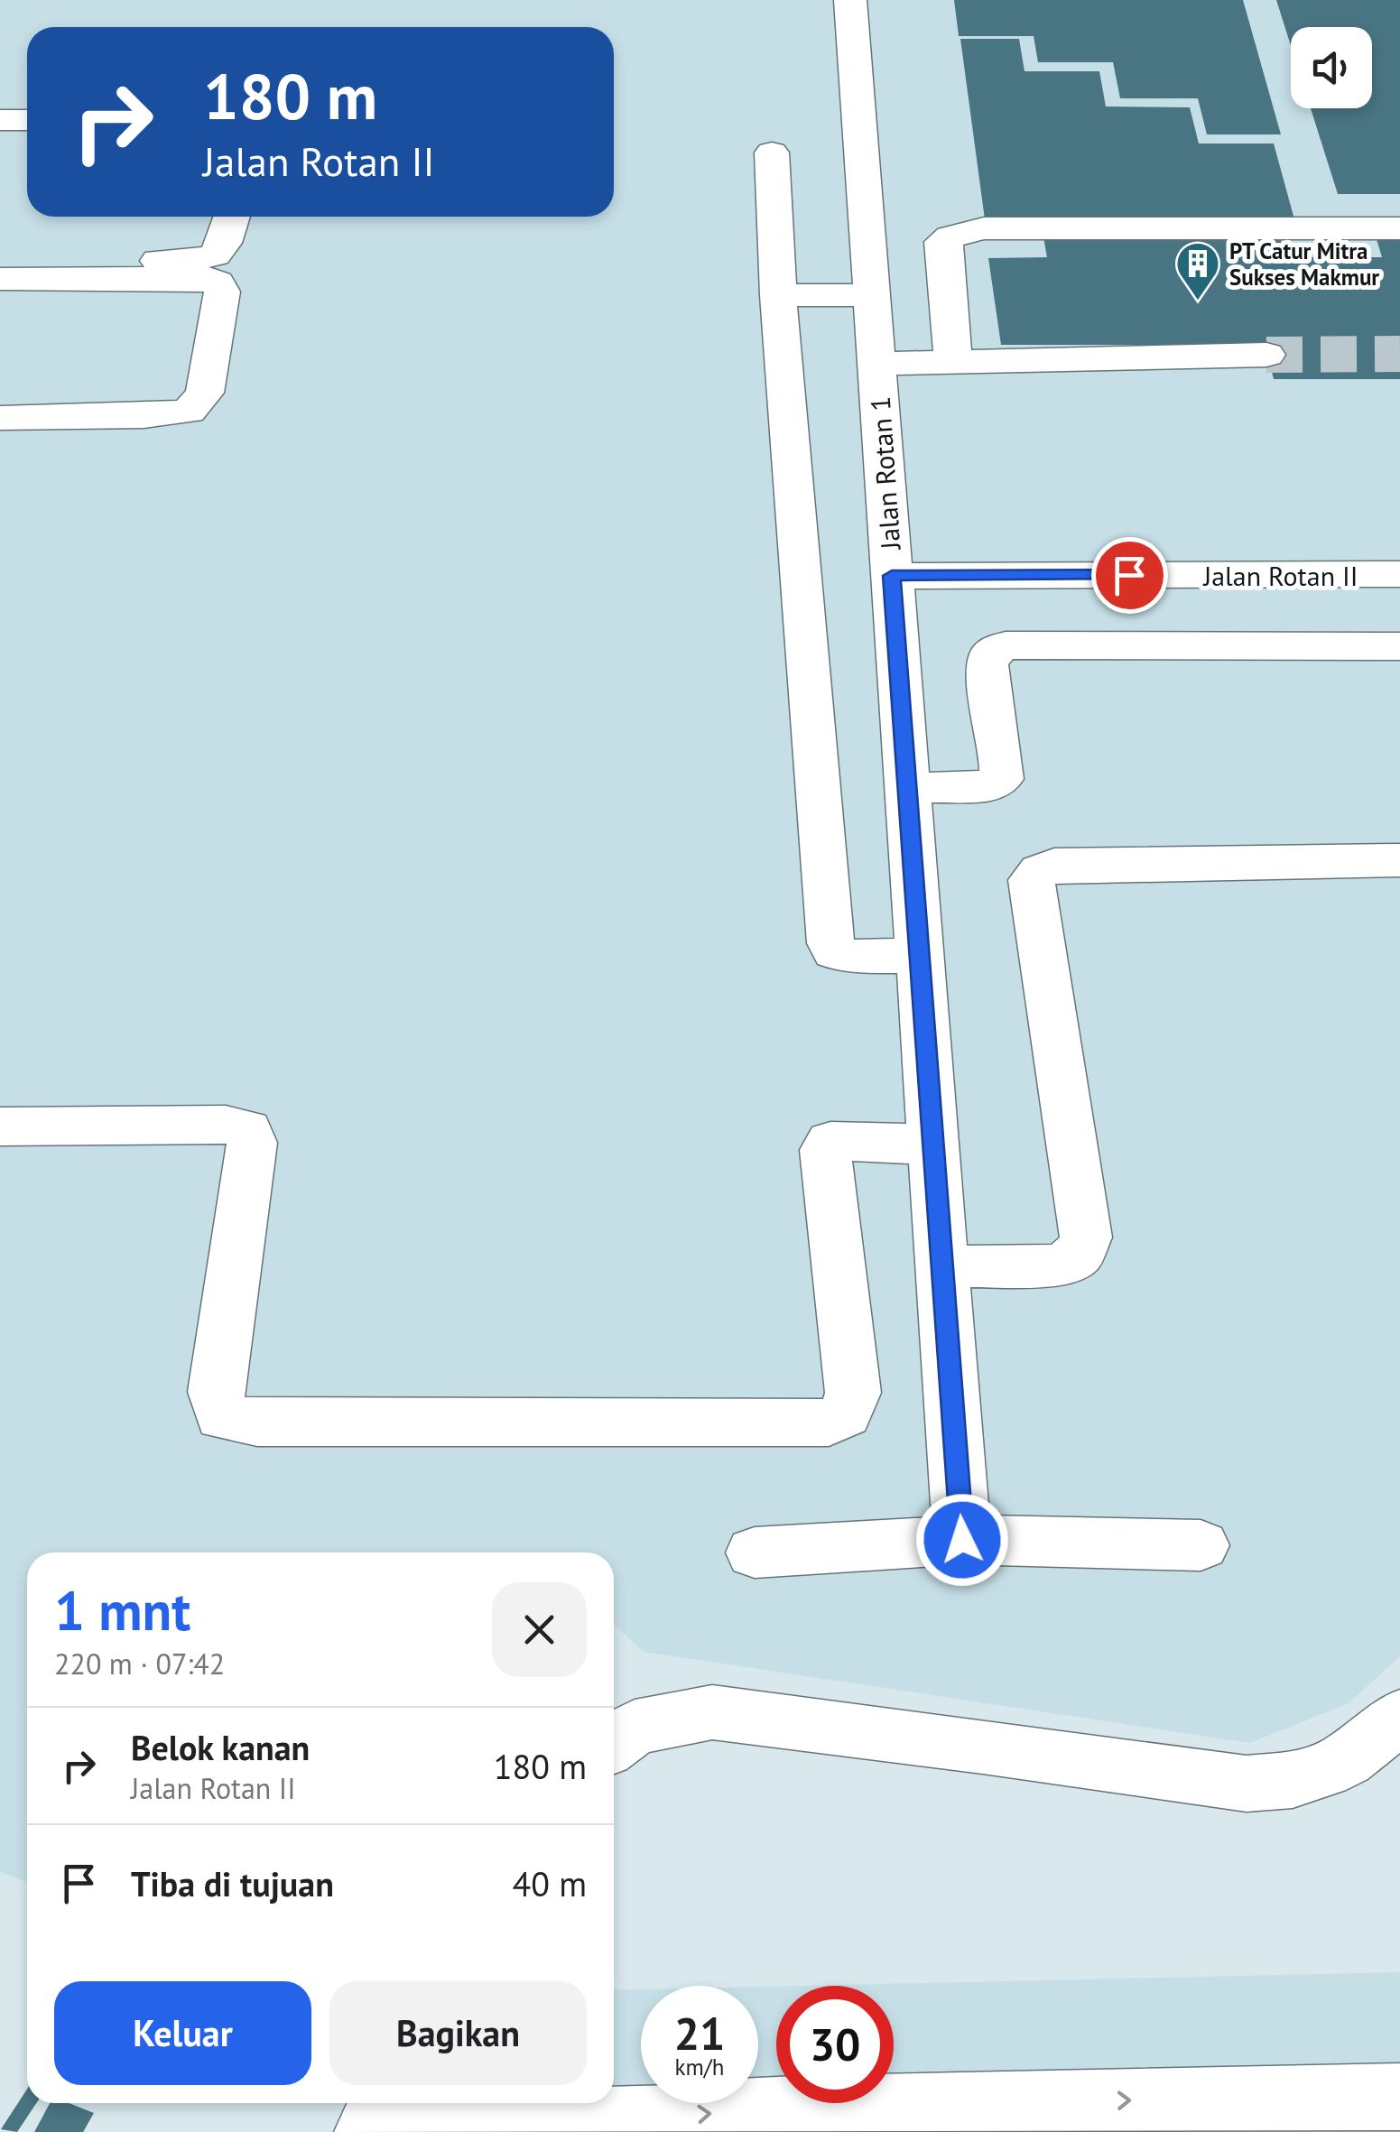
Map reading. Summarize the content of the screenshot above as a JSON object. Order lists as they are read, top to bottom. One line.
{"streets":{"street":["Jalan Rotan 1","Jalan Rotan II"]},"crossings":[["Jalan Rotan 1","Jalan Rotan II"]],"places":{"building":["PT Catur Mitra Sukses Makmur"]},"page":{"turn":["180 m","Jalan Rotan II"],"heading":["1 mnt","220 m · 07:42"],"list":[{"name":"Belok kanan","note":"Jalan Rotan II","value":"180 m"},{"name":"Tiba di tujuan","value":"40 m"}],"buttons":["Keluar","Bagikan"],"speed":"21 km/h","limit":"30"}}
